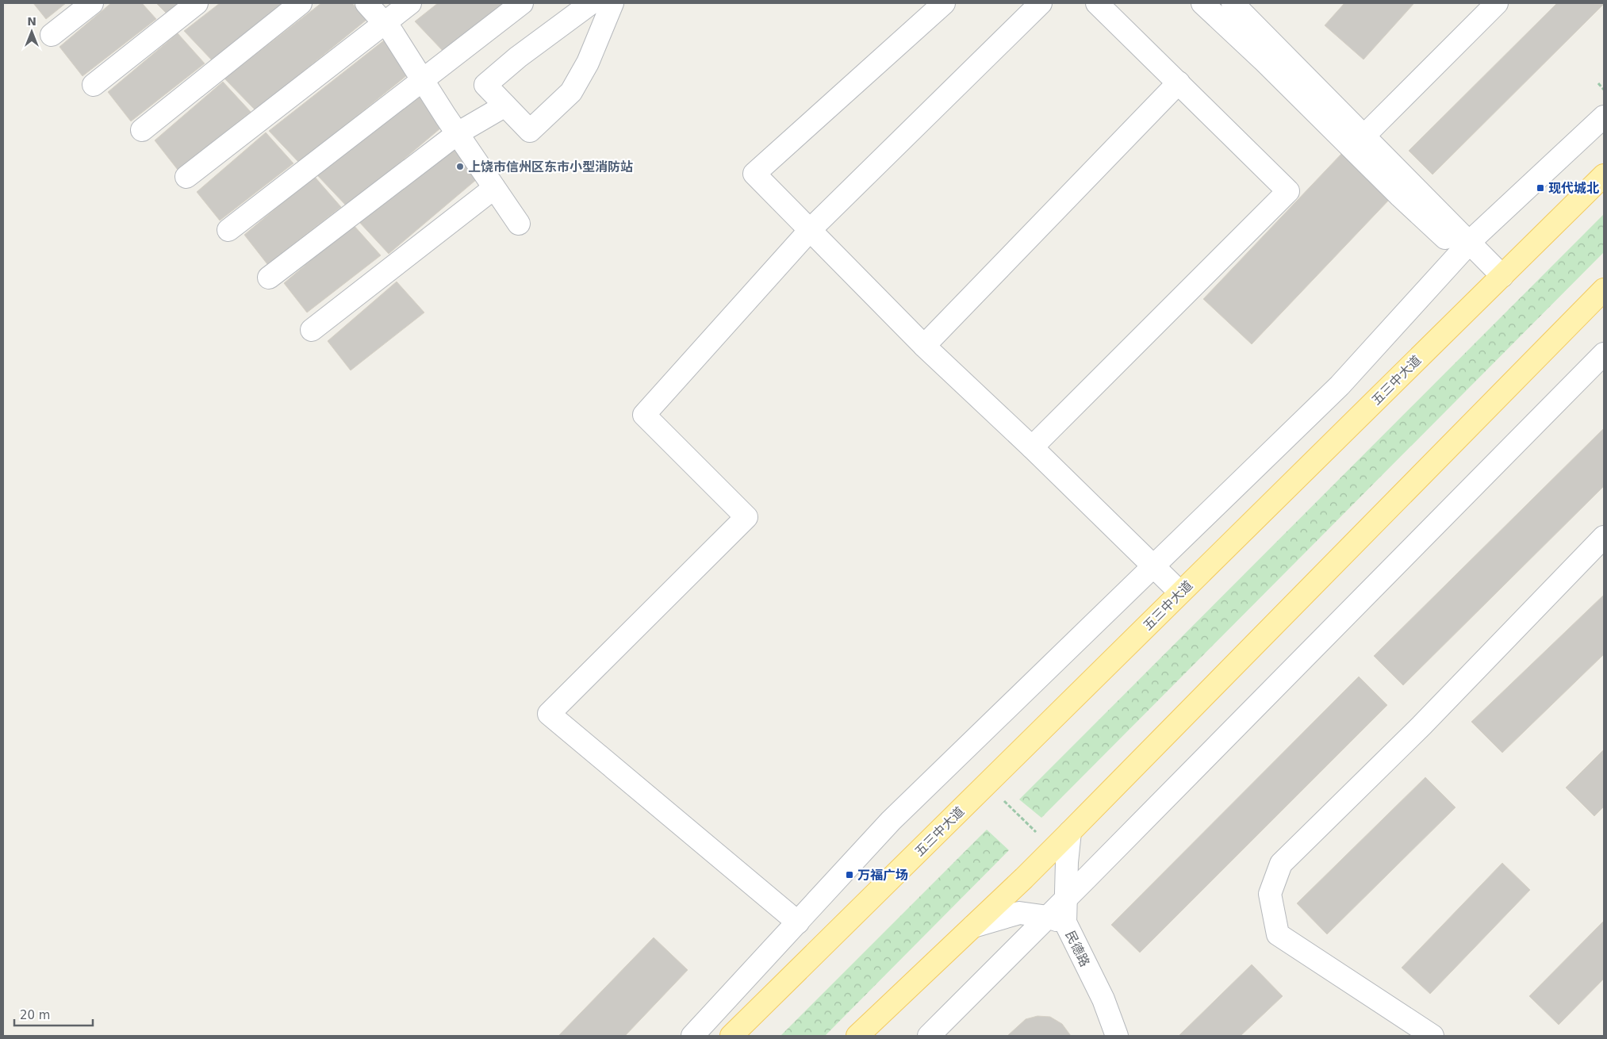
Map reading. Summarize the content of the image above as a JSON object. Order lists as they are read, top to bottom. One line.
{"streets":{"main road":["五三中大道"],"street":["民德路"]},"places":{"other":["上饶市信州区东市小型消防站"],"transit":["现代城北","万福广场"]},"scale_bar":"20 m","north":"top"}
